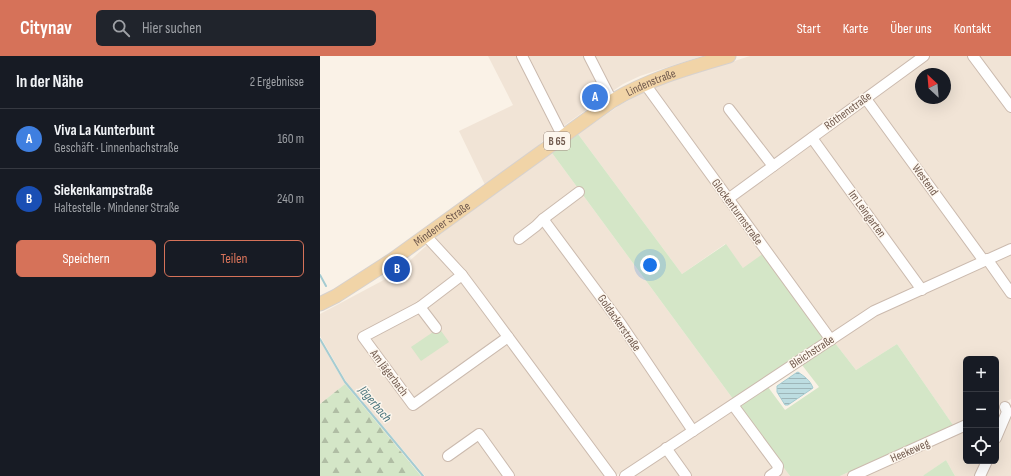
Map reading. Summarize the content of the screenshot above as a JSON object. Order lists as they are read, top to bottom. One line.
{"streets":{"main road":["Lindenstraße","B 65","Mindener Straße"],"street":["Röthenstraße","Westend","Glockenturmstraße","Im Leingarten","Goldackerstraße","Bleichstraße","Am Jägerbach","Heekeweg"]},"crossings":[["Lindenstraße","Glockenturmstraße"],["Lindenstraße","Mindener Straße"],["Röthenstraße","Westend"],["Röthenstraße","Glockenturmstraße"],["Röthenstraße","Im Leingarten"],["Westend","Bleichstraße"],["Glockenturmstraße","Bleichstraße"],["Im Leingarten","Bleichstraße"],["Goldackerstraße","Bleichstraße"]],"water":["Jägerbach"],"north":"top left","page":{"header":"Citynav","search":"Hier suchen","nav":["Start","Karte","Über uns","Kontakt"],"heading":["In der Nähe","2 Ergebnisse"],"pins":["A","B"],"list":[{"mark":"A","name":"Viva La Kunterbunt","note":"Geschäft · Linnenbachstraße","value":"160 m"},{"mark":"B","name":"Siekenkampstraße","note":"Haltestelle · Mindener Straße","value":"240 m"}],"buttons":["Speichern","Teilen"],"map_buttons":["+","−"]}}
